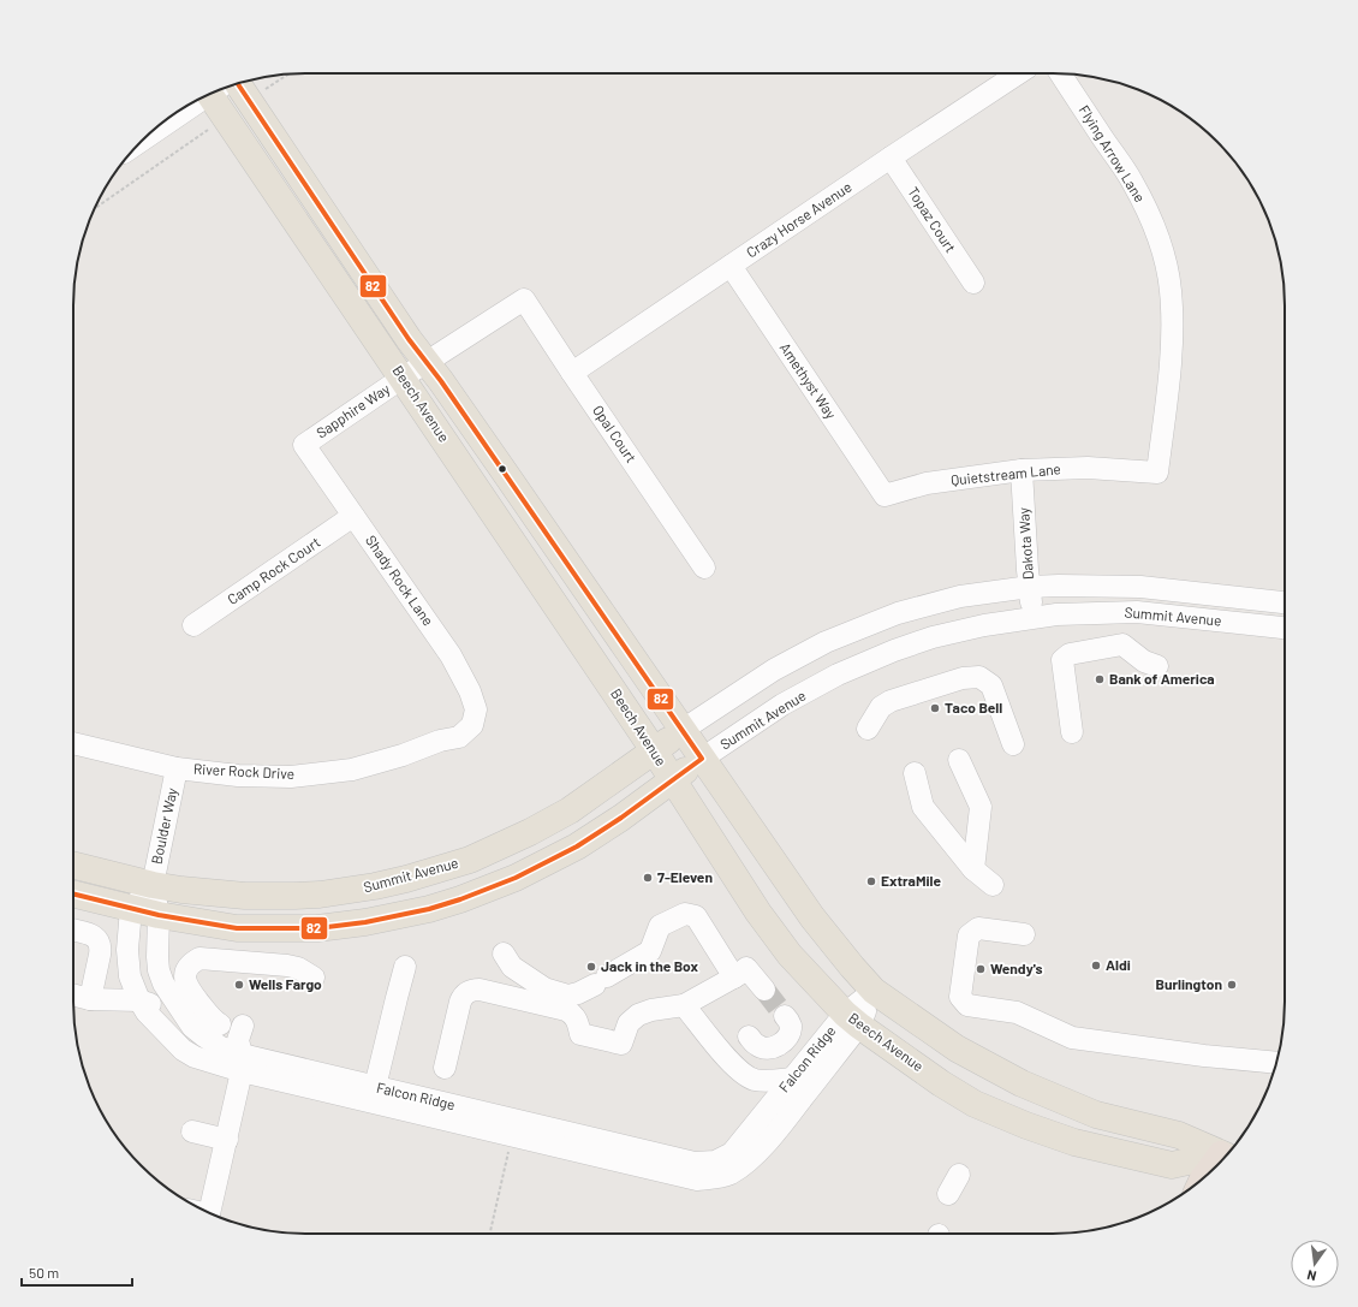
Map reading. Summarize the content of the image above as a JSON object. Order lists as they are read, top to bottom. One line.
{"streets":{"main road":["Beech Avenue","Summit Avenue"],"street":["Flying Arrow Lane","Crazy Horse Avenue","Topaz Court","Amethyst Way","Sapphire Way","Opal Court","Quietstream Lane","Dakota Way","Camp Rock Court","Shady Rock Lane","River Rock Drive","Boulder Way","Falcon Ridge"]},"crossings":[["Flying Arrow Lane","Quietstream Lane"],["Crazy Horse Avenue","Topaz Court"],["Crazy Horse Avenue","Amethyst Way"],["Crazy Horse Avenue","Opal Court"],["Amethyst Way","Quietstream Lane"],["Beech Avenue","Sapphire Way"],["Beech Avenue","Summit Avenue"],["Beech Avenue","Falcon Ridge"],["Sapphire Way","Opal Court"],["Sapphire Way","Shady Rock Lane"],["Quietstream Lane","Dakota Way"],["Dakota Way","Summit Avenue"],["Camp Rock Court","Shady Rock Lane"],["Shady Rock Lane","River Rock Drive"],["Summit Avenue","Boulder Way"],["Summit Avenue","Falcon Ridge"],["River Rock Drive","Boulder Way"],["Boulder Way","Falcon Ridge"]],"places":["Bank of America","Taco Bell","7-Eleven","ExtraMile","Aldi","Jack in the Box","Wendy's","Wells Fargo","Burlington"],"lines":["transit line 82"],"scale_bar":"50 m","north":"bottom"}
